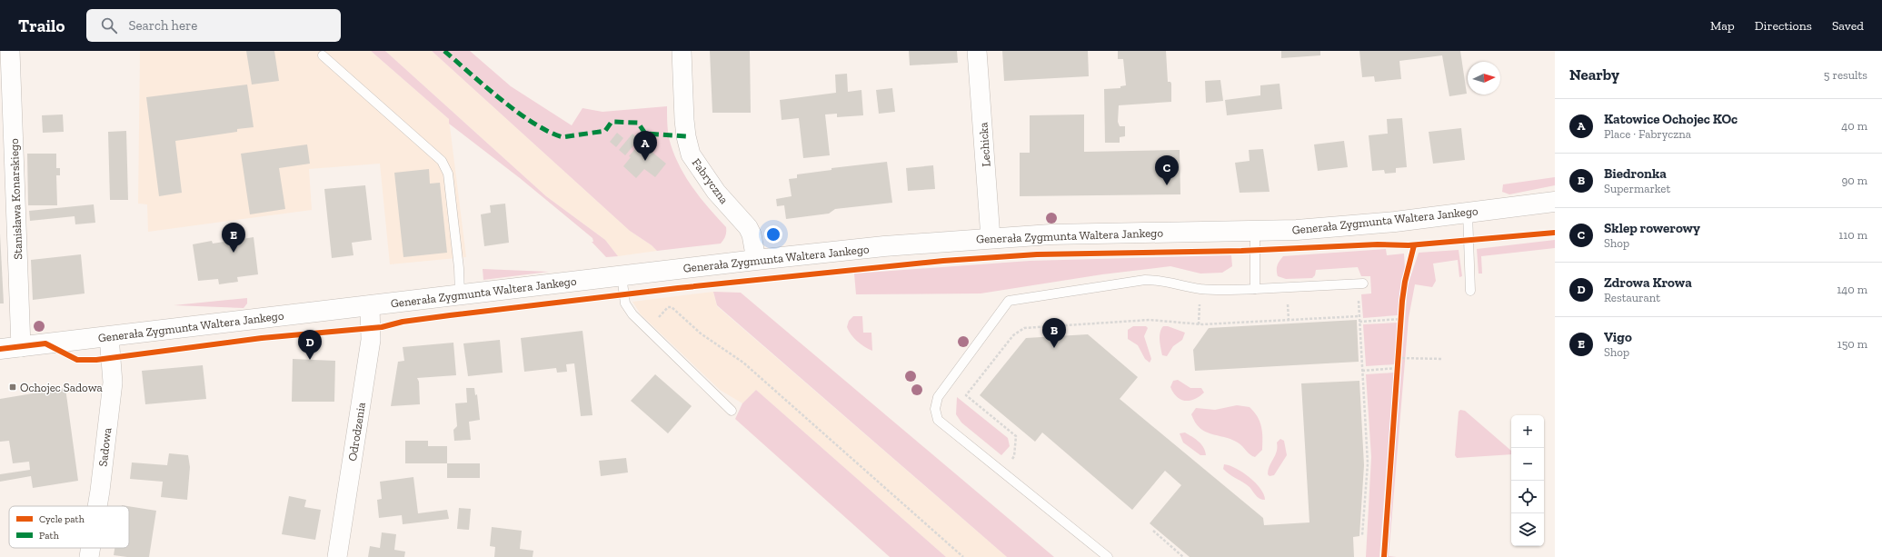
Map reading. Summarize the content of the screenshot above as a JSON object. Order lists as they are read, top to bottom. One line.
{"streets":{"street":["Lechicka","Fabryczna","Stanisława Konarskiego","Generała Zygmunta Waltera Jankego","Odrodzenia","Sadowa"]},"crossings":[["Lechicka","Generała Zygmunta Waltera Jankego"],["Fabryczna","Generała Zygmunta Waltera Jankego"],["Stanisława Konarskiego","Generała Zygmunta Waltera Jankego"],["Generała Zygmunta Waltera Jankego","Odrodzenia"],["Generała Zygmunta Waltera Jankego","Sadowa"]],"places":{"transit":["Ochojec Sadowa"]},"legend":["Cycle path","Path"],"north":"right","page":{"header":"Trailo","search":"Search here","nav":["Map","Directions","Saved"],"heading":["Nearby","5 results"],"list":[{"mark":"A","name":"Katowice Ochojec KOc","note":"Place · Fabryczna","value":"40 m"},{"mark":"B","name":"Biedronka","note":"Supermarket","value":"90 m"},{"mark":"C","name":"Sklep rowerowy","note":"Shop","value":"110 m"},{"mark":"D","name":"Zdrowa Krowa","note":"Restaurant","value":"140 m"},{"mark":"E","name":"Vigo","note":"Shop","value":"150 m"}],"pins":["A","C","E","B","D"],"map_buttons":["+","−"]}}
